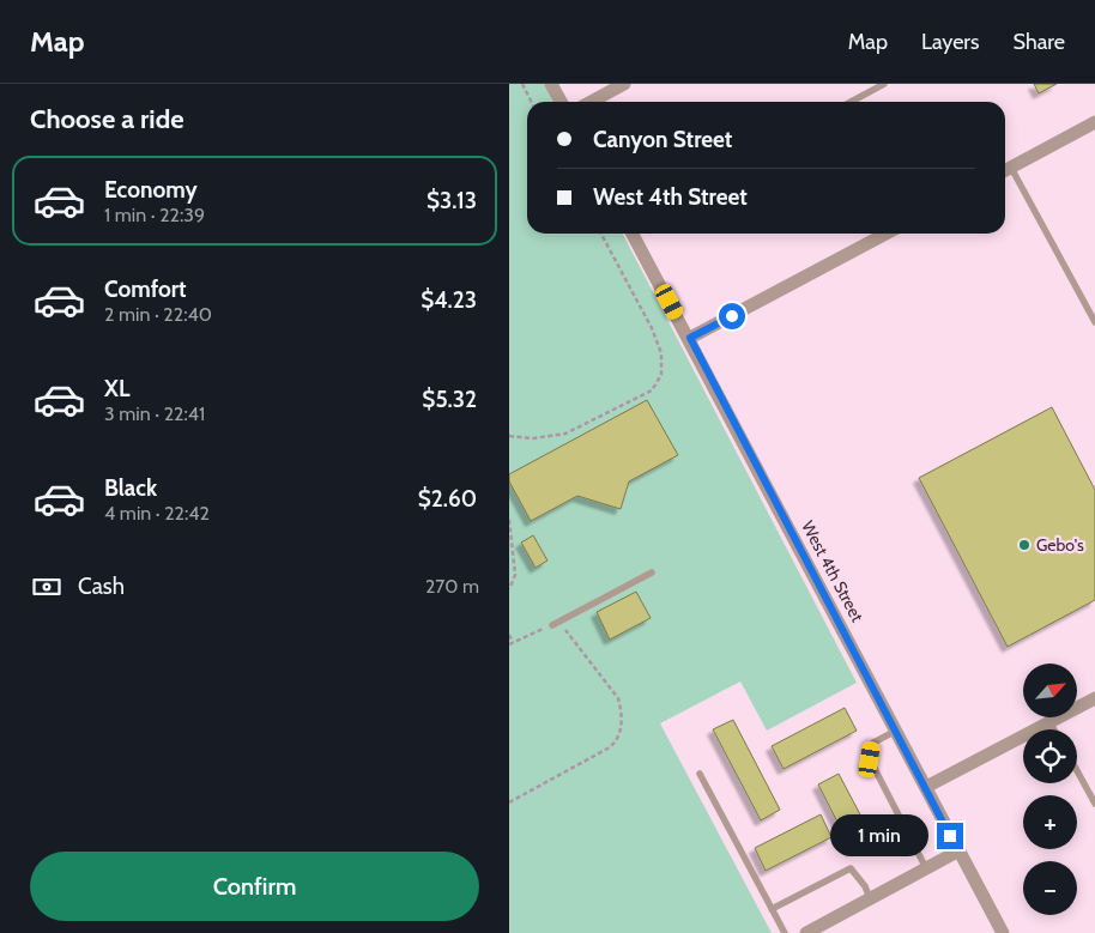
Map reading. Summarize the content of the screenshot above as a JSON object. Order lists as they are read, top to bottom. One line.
{"streets":{"street":["West 4th Street"]},"places":["Gebo's"],"north":"top right","page":{"header":"Map","nav":["Map","Layers","Share"],"heading":"Choose a ride","banner":["Canyon Street","West 4th Street"],"list":[{"name":"Economy","note":"1 min · 22:39","value":"$3.13"},{"name":"Comfort","note":"2 min · 22:40","value":"$4.23"},{"name":"XL","note":"3 min · 22:41","value":"$5.32"},{"name":"Black","note":"4 min · 22:42","value":"$2.60"}],"pay":["Cash","270 m"],"map_buttons":["+","−"],"bubble":"1 min","buttons":"Confirm"}}
